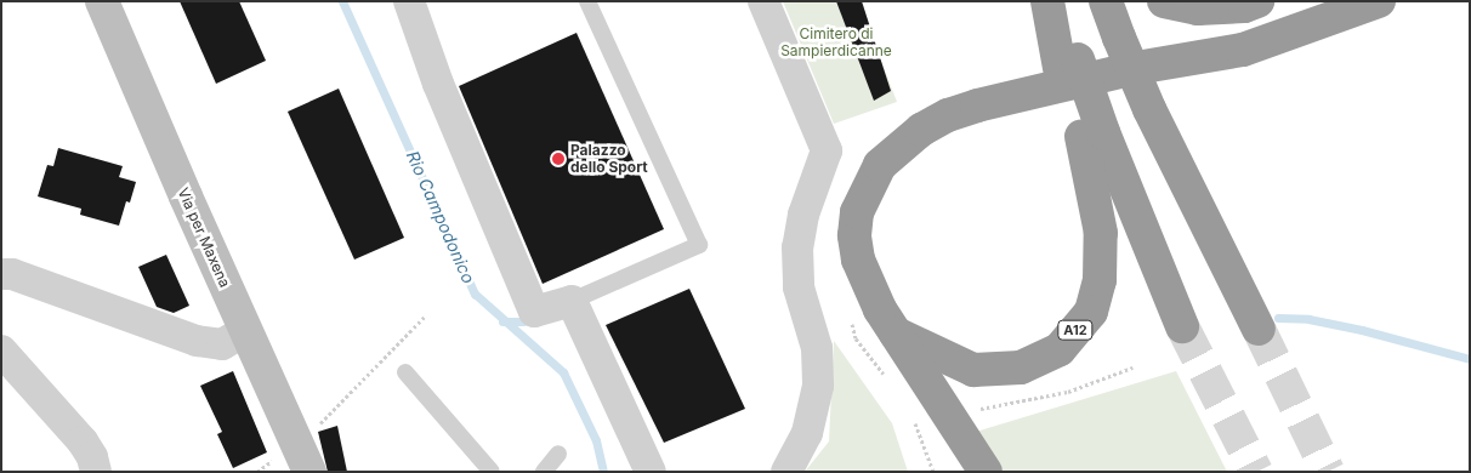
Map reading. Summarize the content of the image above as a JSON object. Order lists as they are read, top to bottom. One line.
{"streets":{"highway":["A12"],"street":["Via per Maxena"]},"water":["Rio Campodonico"],"parks":["Cimitero di Sampierdicanne"],"places":["Palazzo dello Sport"]}
